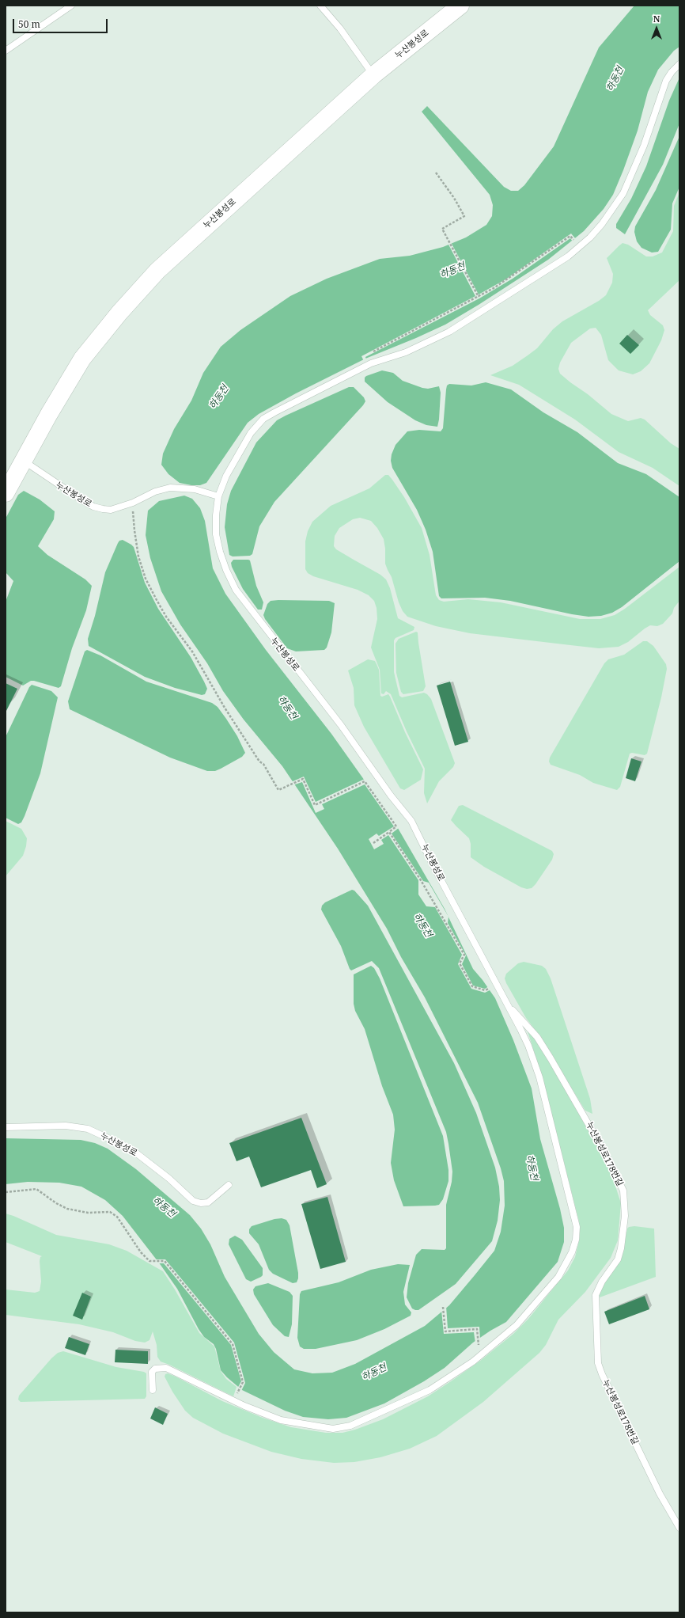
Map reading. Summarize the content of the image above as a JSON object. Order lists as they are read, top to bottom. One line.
{"streets":{"street":["누산봉성로"],"lane":["누산봉성로178번길"]},"crossings":[["누산봉성로","누산봉성로178번길"]],"water":["하동천"],"scale_bar":"50 m","north":"top"}
